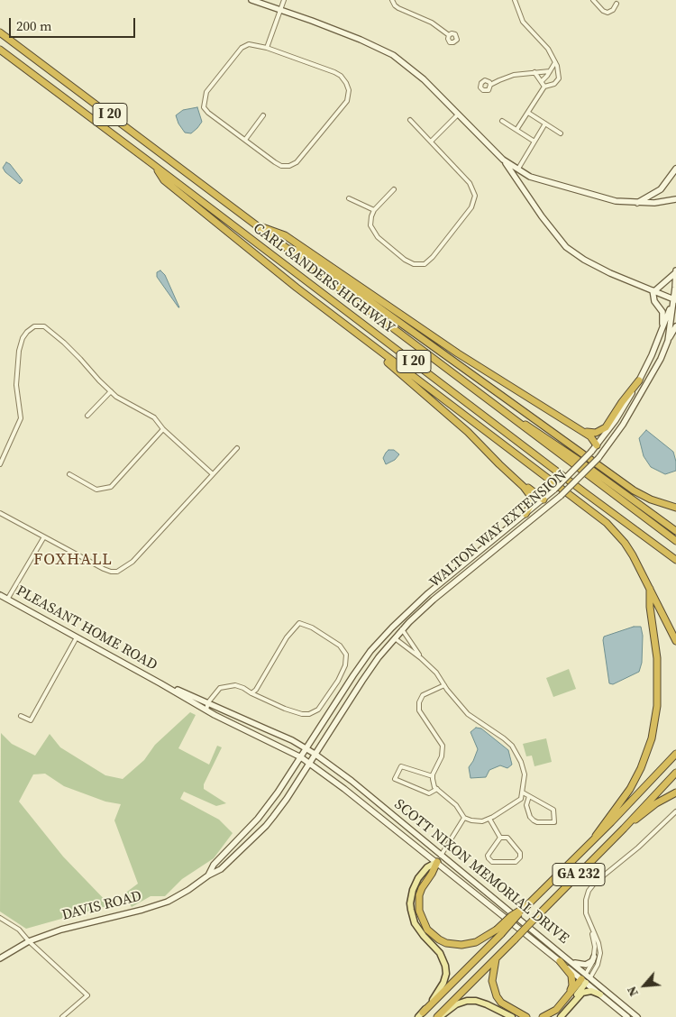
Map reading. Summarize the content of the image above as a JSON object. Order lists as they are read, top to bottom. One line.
{"streets":{"highway":["I 20","CARL SANDERS HIGHWAY","GA 232"],"main road":["WALTON WAY EXTENSION","PLEASANT HOME ROAD","SCOTT NIXON MEMORIAL DRIVE","DAVIS ROAD"]},"crossings":[["WALTON WAY EXTENSION","PLEASANT HOME ROAD"],["WALTON WAY EXTENSION","SCOTT NIXON MEMORIAL DRIVE"],["WALTON WAY EXTENSION","DAVIS ROAD"],["PLEASANT HOME ROAD","SCOTT NIXON MEMORIAL DRIVE"],["PLEASANT HOME ROAD","DAVIS ROAD"],["SCOTT NIXON MEMORIAL DRIVE","DAVIS ROAD"]],"districts":["FOXHALL"],"scale_bar":"200 m","north":"bottom left"}
